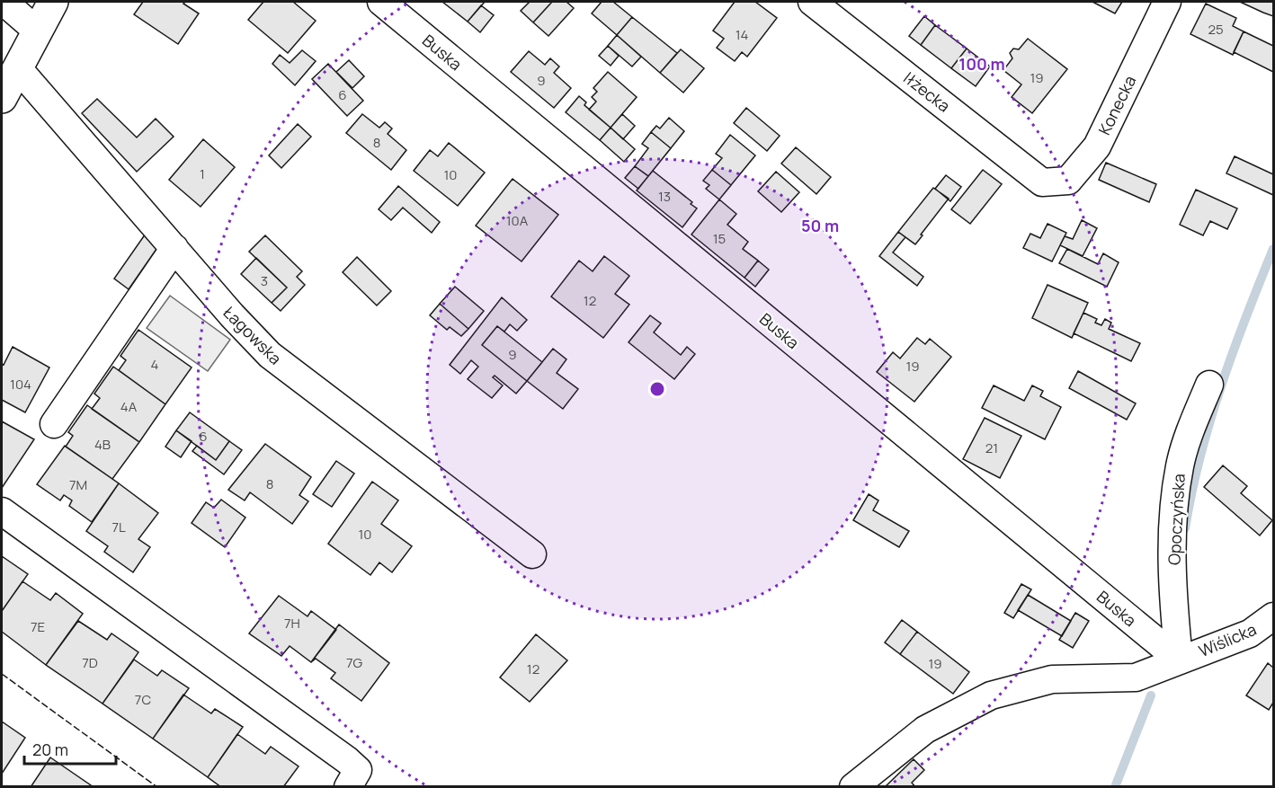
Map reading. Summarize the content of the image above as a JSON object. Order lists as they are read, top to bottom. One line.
{"streets":{"street":["Buska","Iłżecka","Konecka","Łagowska","Opoczyńska","Wiślicka"]},"crossings":[["Buska","Opoczyńska"],["Buska","Wiślicka"],["Iłżecka","Konecka"],["Opoczyńska","Wiślicka"]],"house_numbers":["25","14","19","9","6","8","1","10","13","10A","15","3","12","9","4","19","104","4A","6","4B","21","8","7M","7L","10","7H","7E","7D","7G","19","12","7C"],"scale_bar":"20 m","rings":["100 m","50 m"]}
